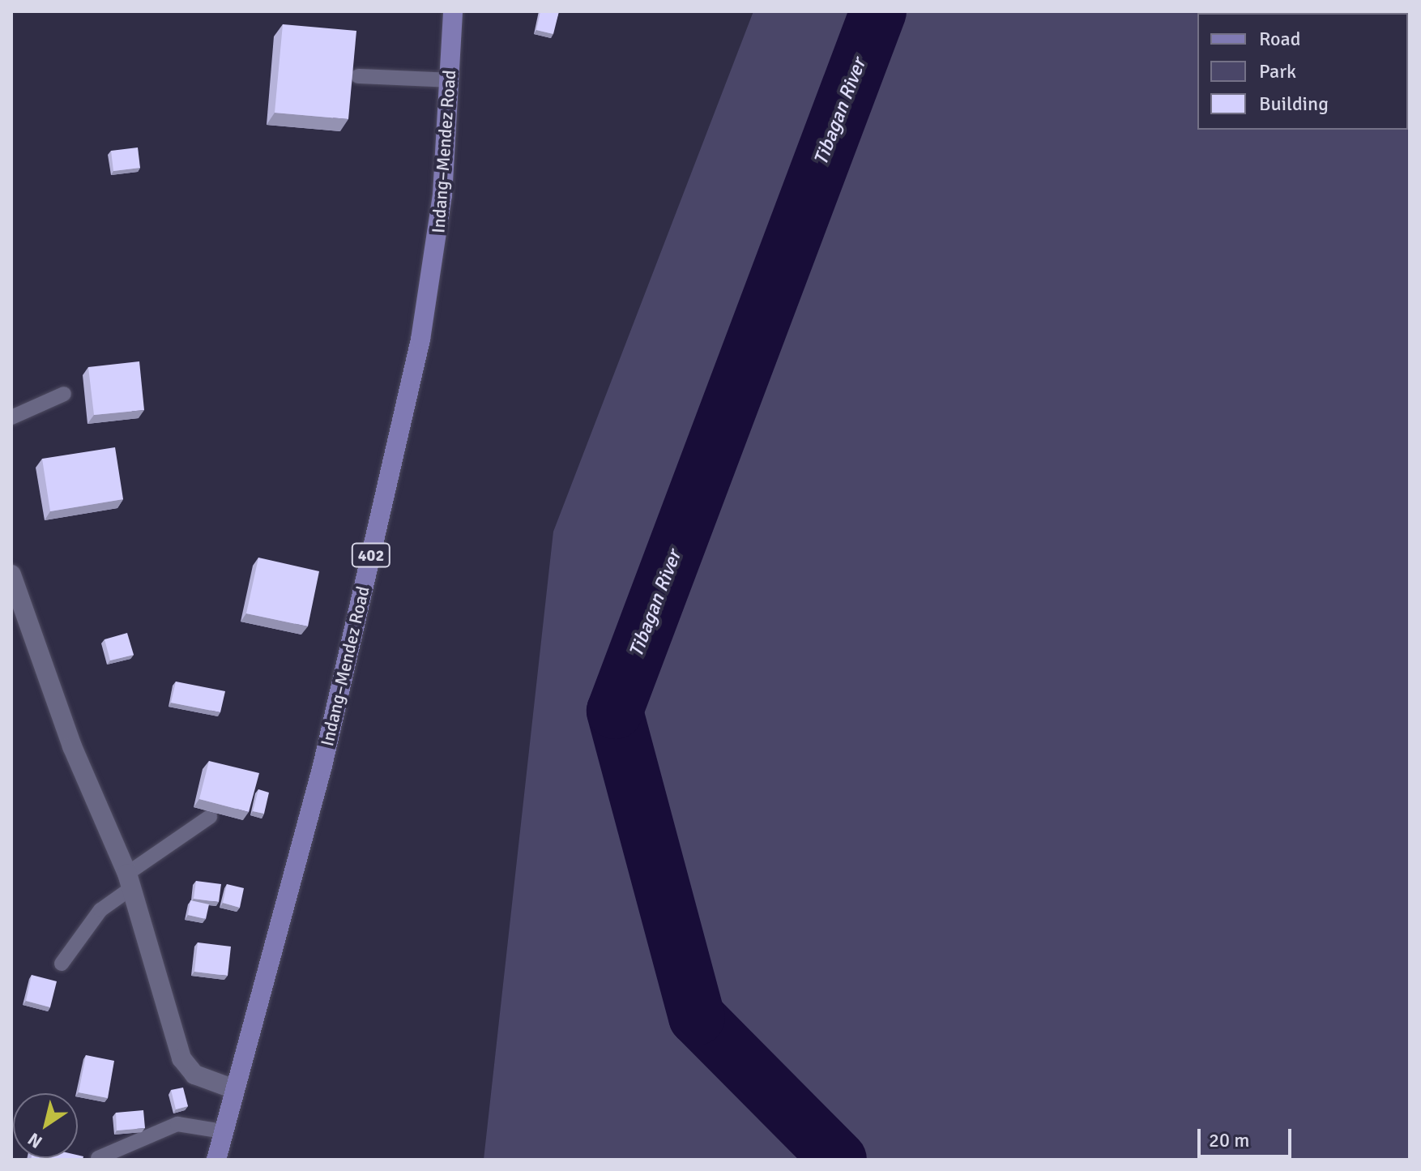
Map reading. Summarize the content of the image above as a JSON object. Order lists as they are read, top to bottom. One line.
{"streets":{"main road":["Indang–Mendez Road","402"]},"water":["Tibagan River"],"legend":["Road","Park","Building"],"scale_bar":"20 m","north":"bottom left"}
